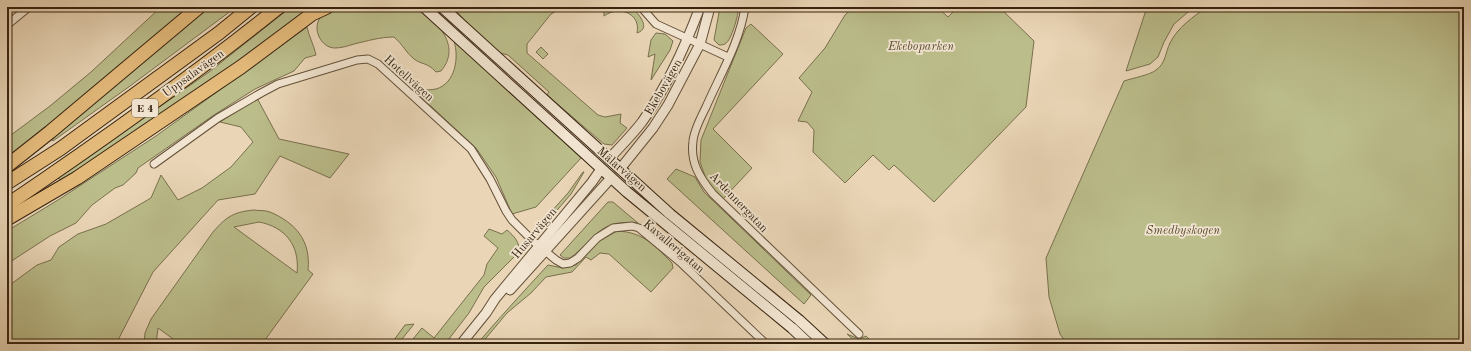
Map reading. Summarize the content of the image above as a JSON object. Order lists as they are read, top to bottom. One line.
{"streets":{"highway":["Uppsalavägen","E 4"],"main road":["Mälarvägen"],"street":["Hotellvägen","Ekebovägen","Ardennergatan","Husarvägen","Kavallerigatan"]},"crossings":[["Hotellvägen","Husarvägen"],["Hotellvägen","Kavallerigatan"],["Ekebovägen","Mälarvägen"],["Mälarvägen","Husarvägen"],["Husarvägen","Kavallerigatan"]],"parks":["Ekeboparken","Smedbyskogen"]}
